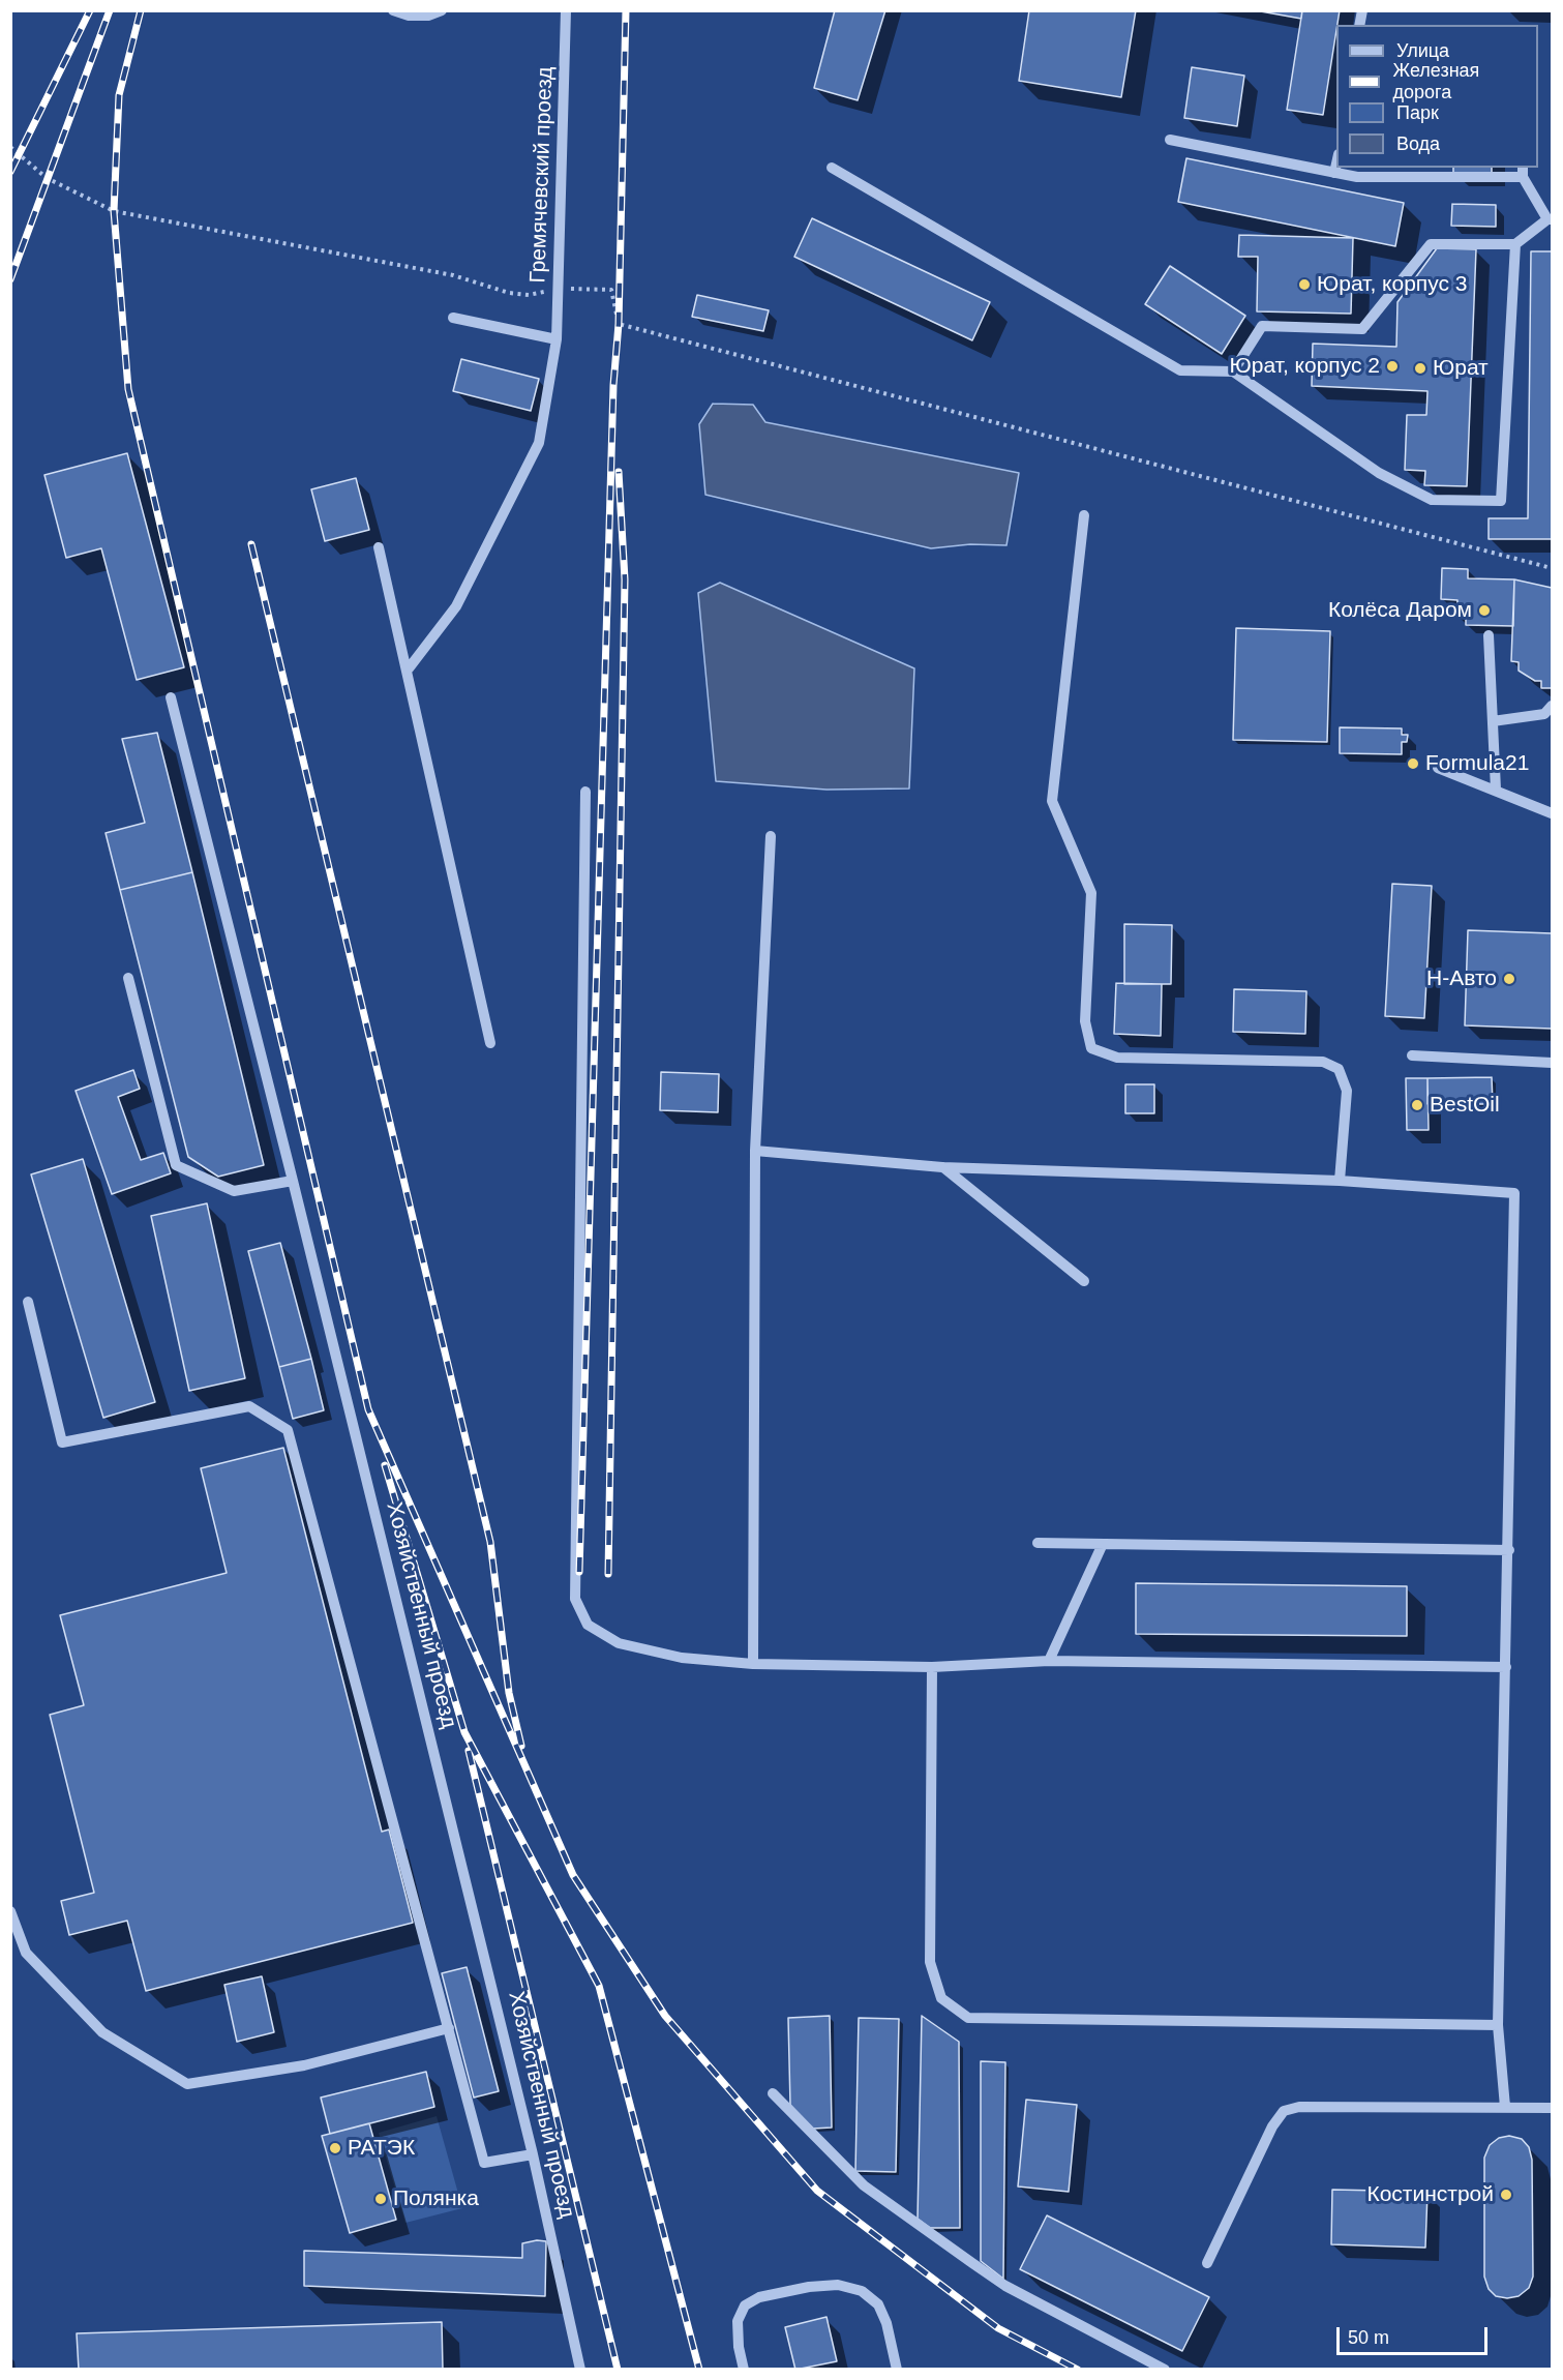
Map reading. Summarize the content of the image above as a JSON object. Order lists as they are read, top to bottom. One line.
{"streets":{"street":["Гремячевский проезд","Хозяйственный проезд"]},"places":["Юрат, корпус 3","Юрат, корпус 2","Юрат","Колёса Даром","Formula21","Н-Авто","BestOil","РАТЭК","Костинстрой","Полянка"],"legend":["Улица","Железная дорога","Парк","Вода"],"scale_bar":"50 m"}
